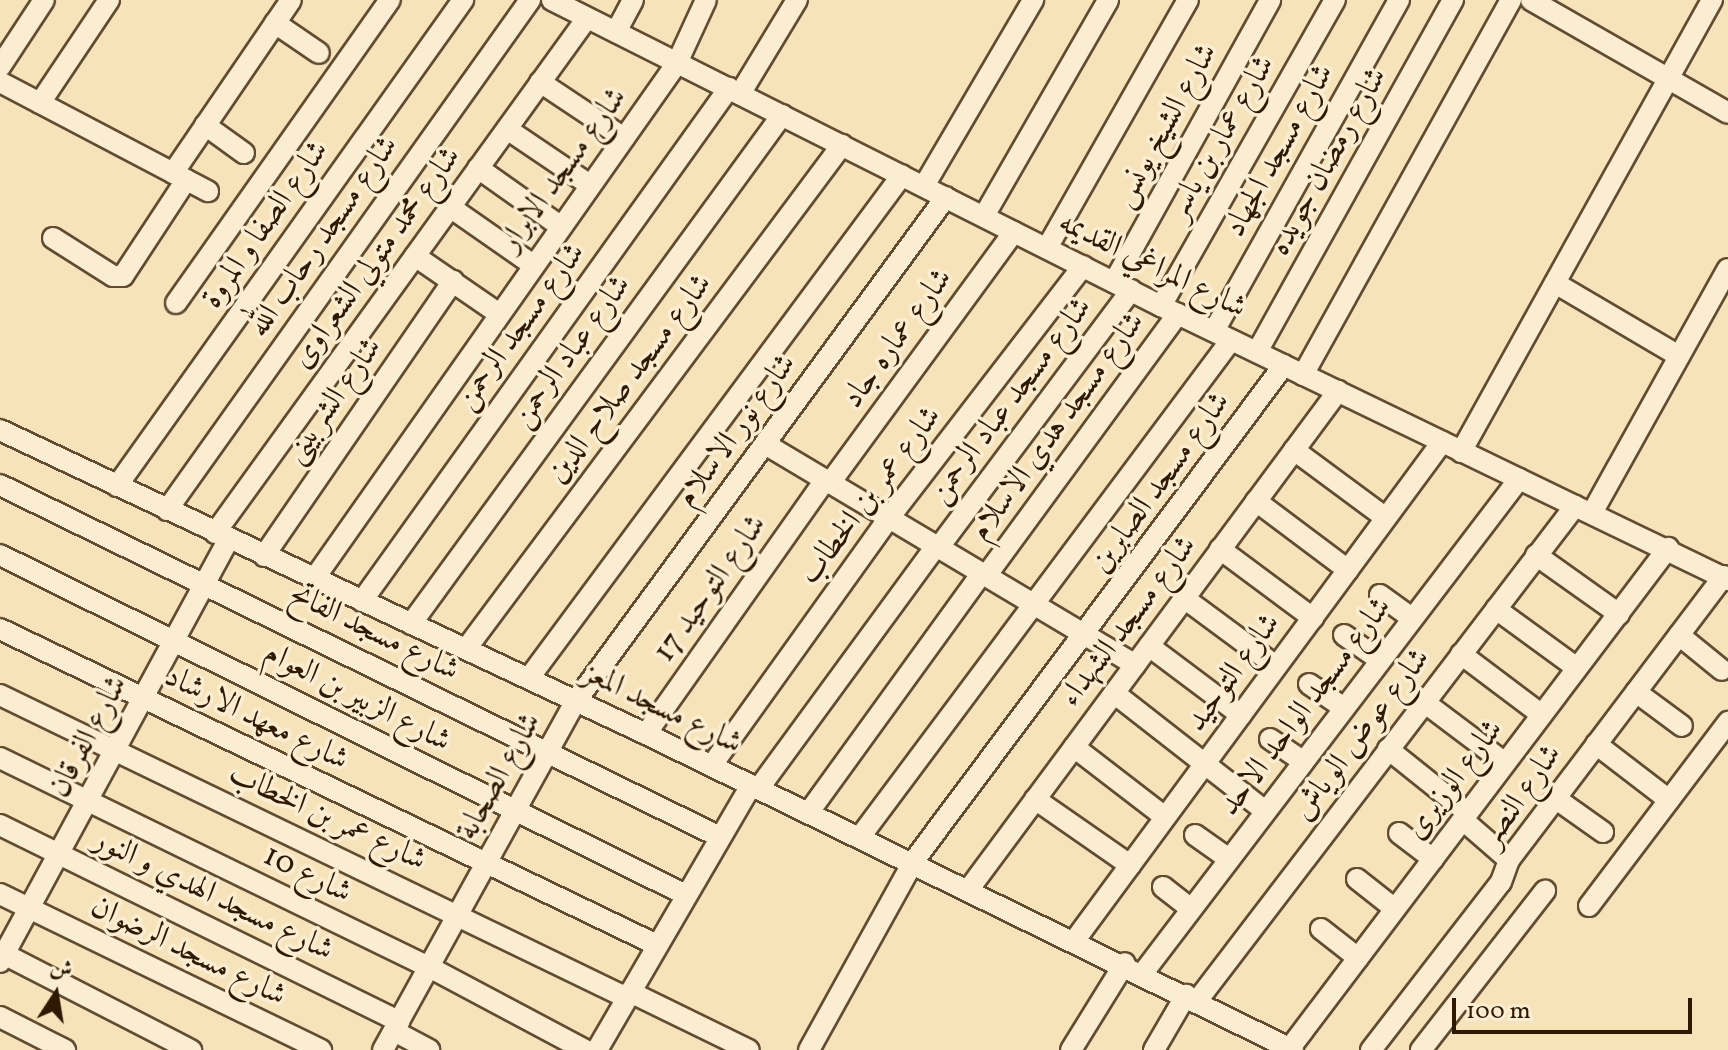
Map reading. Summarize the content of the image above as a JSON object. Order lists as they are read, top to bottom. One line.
{"streets":{"street":["شارع الشيخ يونس","شارع عمار بن ياسر","شارع مسجد الجهاد","شارع رمضان جويده","شارع مسجد الابرار","شارع الصفا و المروة","شارع مسجد رحاب الله","شارع محمد متولي الشعراوى","شارع المراغي القديمه","شارع مسجد الرحمن","شارع عماره جاد","شارع عباد الرحمن","شارع مسجد صلاح الدين","شارع الشربينى","شارع مسجد عباد الرحمن","شارع مسجد هدي الاسلام","شارع نور الاسلام","شارع مسجد الصابرين","شارع عمر بن الخطاب","شارع التوحيد 17","شارع مسجد الشهداء","شارع مسجد الفاتح","شارع التوحيد","شارع الزبير بن العوام","شارع مسجد الواحد الاحد","شارع مسجد المعز","شارع معهد الارشاد","شارع عوض الوياش","شارع الفرقان","شارع الصحابة","شارع الوزيرى","شارع النصر","شارع 10","شارع مسجد الهدي و النور","شارع مسجد الرضوان"]},"crossings":[["شارع الشيخ يونس","شارع المراغي القديمه"],["شارع الشيخ يونس","شارع مسجد عباد الرحمن"],["شارع عمار بن ياسر","شارع المراغي القديمه"],["شارع عمار بن ياسر","شارع مسجد هدي الاسلام"],["شارع مسجد الجهاد","شارع المراغي القديمه"],["شارع مسجد الجهاد","شارع مسجد المعز"],["شارع رمضان جويده","شارع المراغي القديمه"],["شارع مسجد الابرار","شارع المراغي القديمه"],["شارع مسجد الابرار","شارع مسجد المعز"],["شارع الصفا و المروة","شارع مسجد المعز"],["شارع مسجد رحاب الله","شارع مسجد المعز"],["شارع محمد متولي الشعراوى","شارع المراغي القديمه"],["شارع محمد متولي الشعراوى","شارع مسجد المعز"],["شارع محمد متولي الشعراوى","شارع الفرقان"],["شارع المراغي القديمه","شارع مسجد الرحمن"],["شارع المراغي القديمه","شارع عماره جاد"],["شارع المراغي القديمه","شارع عباد الرحمن"],["شارع المراغي القديمه","شارع مسجد صلاح الدين"],["شارع المراغي القديمه","شارع مسجد عباد الرحمن"],["شارع المراغي القديمه","شارع مسجد هدي الاسلام"],["شارع المراغي القديمه","شارع نور الاسلام"],["شارع المراغي القديمه","شارع مسجد الصابرين"],["شارع المراغي القديمه","شارع عمر بن الخطاب"],["شارع المراغي القديمه","شارع مسجد الشهداء"],["شارع المراغي القديمه","شارع التوحيد"],["شارع المراغي القديمه","شارع مسجد الواحد الاحد"],["شارع المراغي القديمه","شارع عوض الوياش"],["شارع المراغي القديمه","شارع الوزيرى"],["شارع المراغي القديمه","شارع النصر"],["شارع مسجد الرحمن","شارع مسجد المعز"],["شارع عماره جاد","شارع التوحيد 17"],["شارع عباد الرحمن","شارع مسجد المعز"],["شارع مسجد صلاح الدين","شارع مسجد المعز"],["شارع الشربينى","شارع مسجد المعز"],["شارع مسجد عباد الرحمن","شارع عمر بن الخطاب"],["شارع مسجد عباد الرحمن","شارع مسجد الفاتح"],["شارع مسجد عباد الرحمن","شارع الزبير بن العوام"],["شارع مسجد عباد الرحمن","شارع مسجد المعز"],["شارع مسجد عباد الرحمن","شارع معهد الارشاد"],["شارع مسجد هدي الاسلام","شارع مسجد المعز"],["شارع نور الاسلام","شارع مسجد المعز"],["شارع نور الاسلام","شارع الصحابة"],["شارع مسجد الصابرين","شارع مسجد المعز"],["شارع عمر بن الخطاب","شارع مسجد المعز"],["شارع عمر بن الخطاب","شارع الفرقان"],["شارع عمر بن الخطاب","شارع الصحابة"],["شارع التوحيد 17","شارع مسجد المعز"],["شارع مسجد الشهداء","شارع مسجد المعز"],["شارع مسجد الفاتح","شارع الفرقان"],["شارع مسجد الفاتح","شارع الصحابة"],["شارع التوحيد","شارع مسجد المعز"],["شارع الزبير بن العوام","شارع الفرقان"],["شارع الزبير بن العوام","شارع الصحابة"],["شارع مسجد الواحد الاحد","شارع مسجد المعز"],["شارع مسجد المعز","شارع عوض الوياش"],["شارع مسجد المعز","شارع الفرقان"],["شارع مسجد المعز","شارع الصحابة"],["شارع مسجد المعز","شارع الوزيرى"],["شارع معهد الارشاد","شارع الفرقان"],["شارع معهد الارشاد","شارع الصحابة"],["شارع الفرقان","شارع 10"],["شارع الفرقان","شارع مسجد الهدي و النور"],["شارع الفرقان","شارع مسجد الرضوان"],["شارع الصحابة","شارع 10"],["شارع الصحابة","شارع مسجد الهدي و النور"]],"scale_bar":"100 m","north":"top"}
